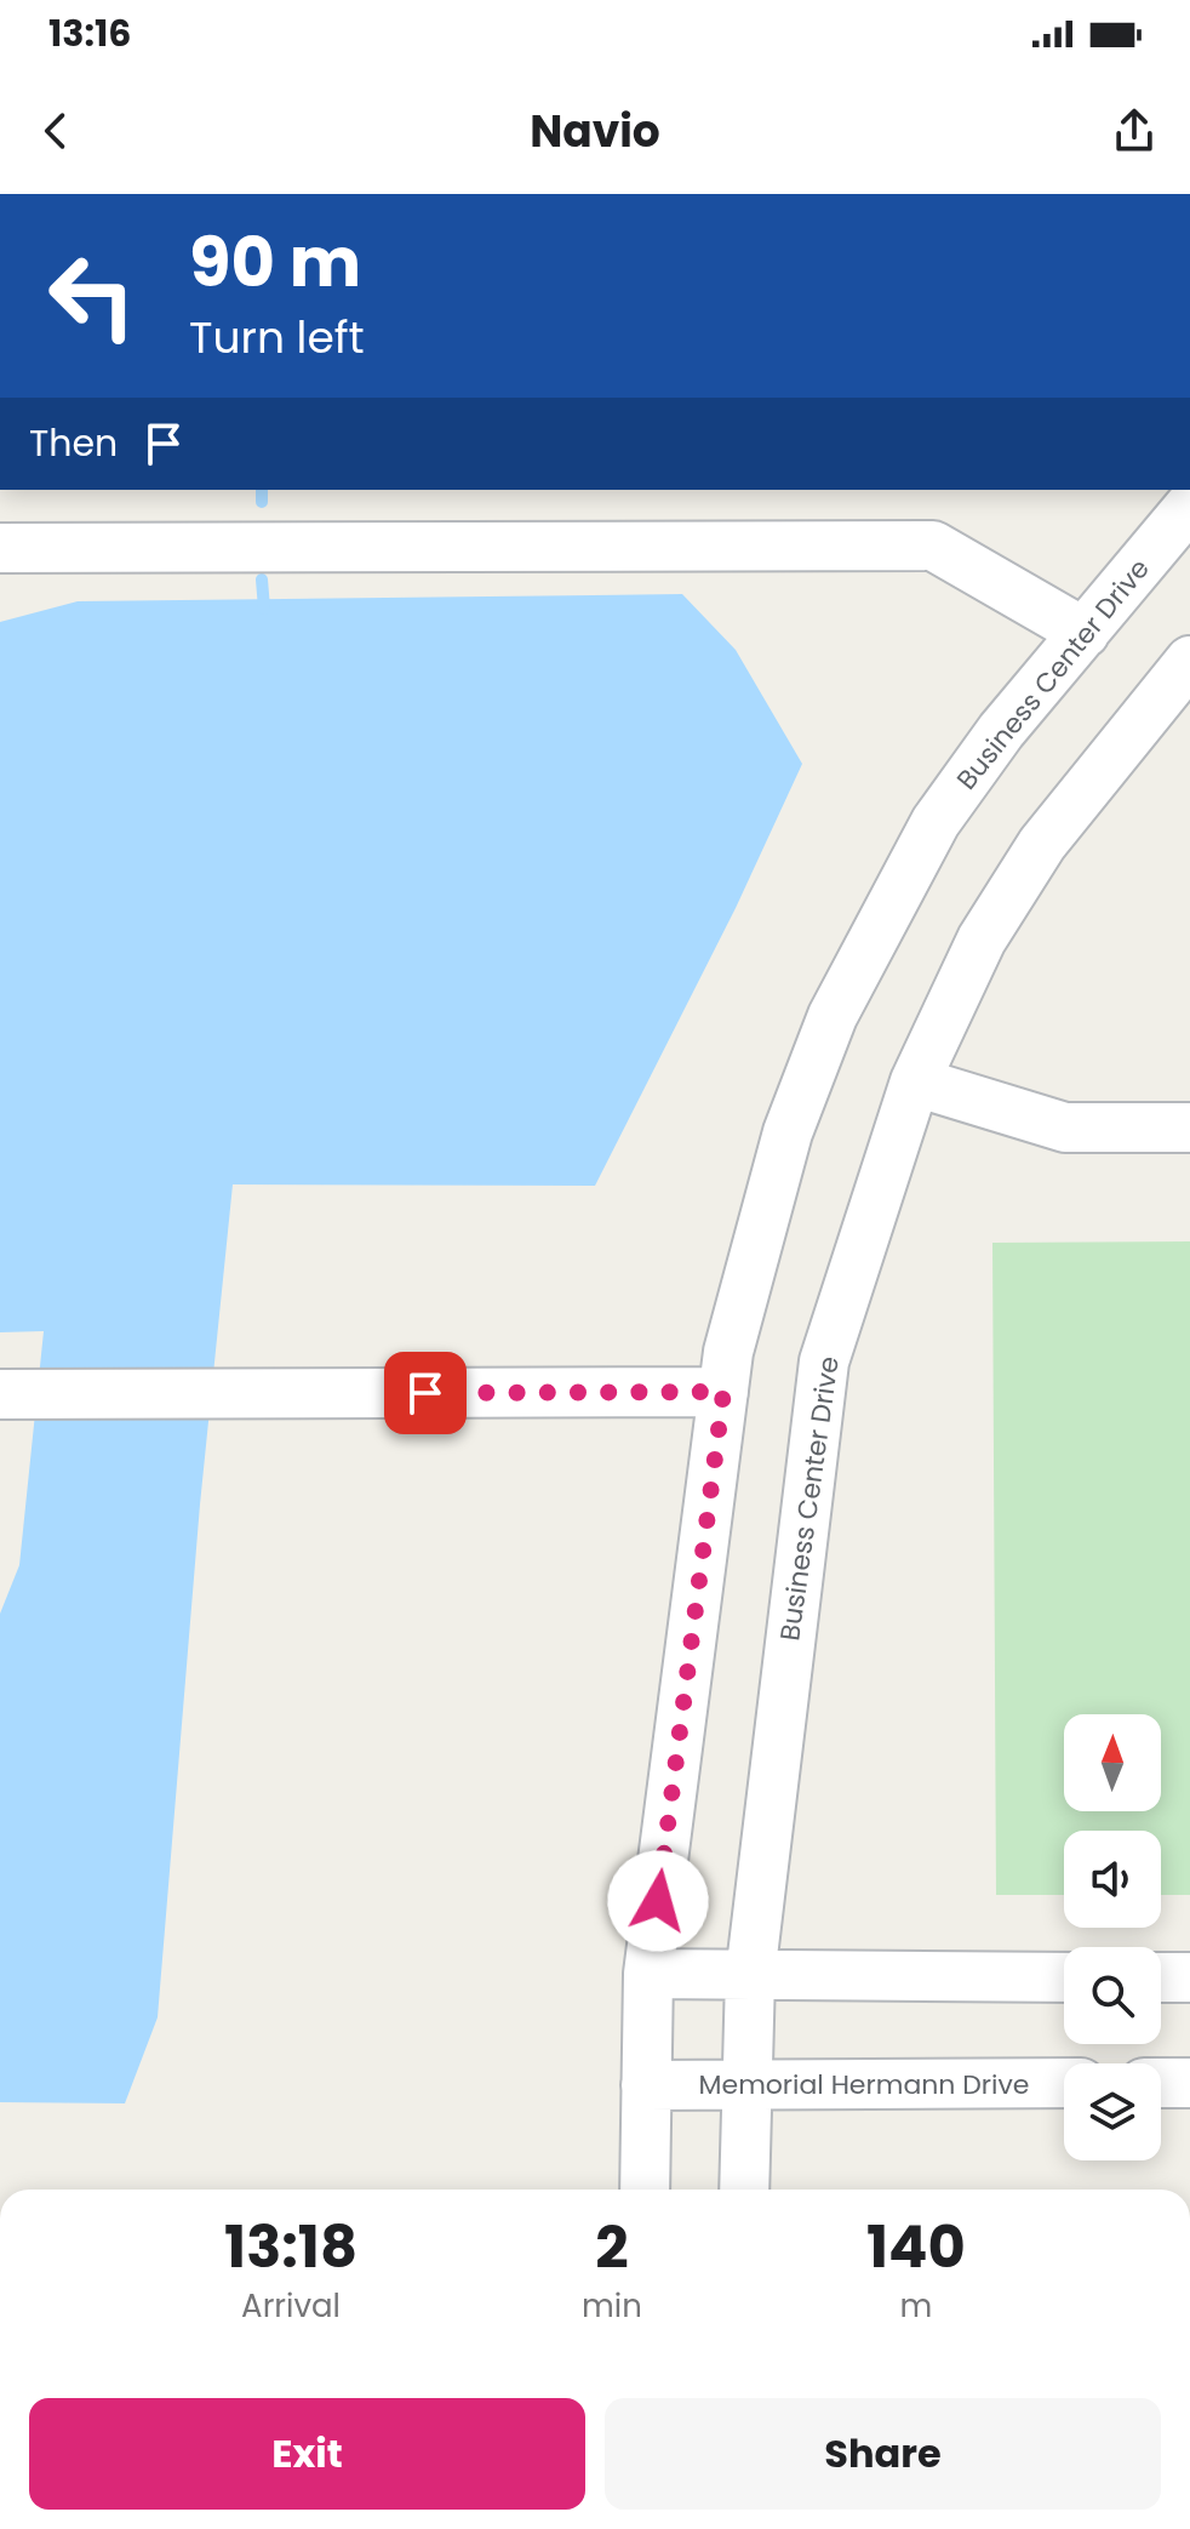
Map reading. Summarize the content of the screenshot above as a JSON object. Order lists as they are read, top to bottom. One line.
{"streets":{"street":["Business Center Drive","Memorial Hermann Drive"]},"crossings":[["Business Center Drive","Memorial Hermann Drive"]],"north":"top","page":{"status":"13:16","header":"Navio","turn":["90 m","Turn left"],"then":"Then","eta":["13:18","Arrival","2","min","140","m"],"buttons":["Exit","Share"]}}
